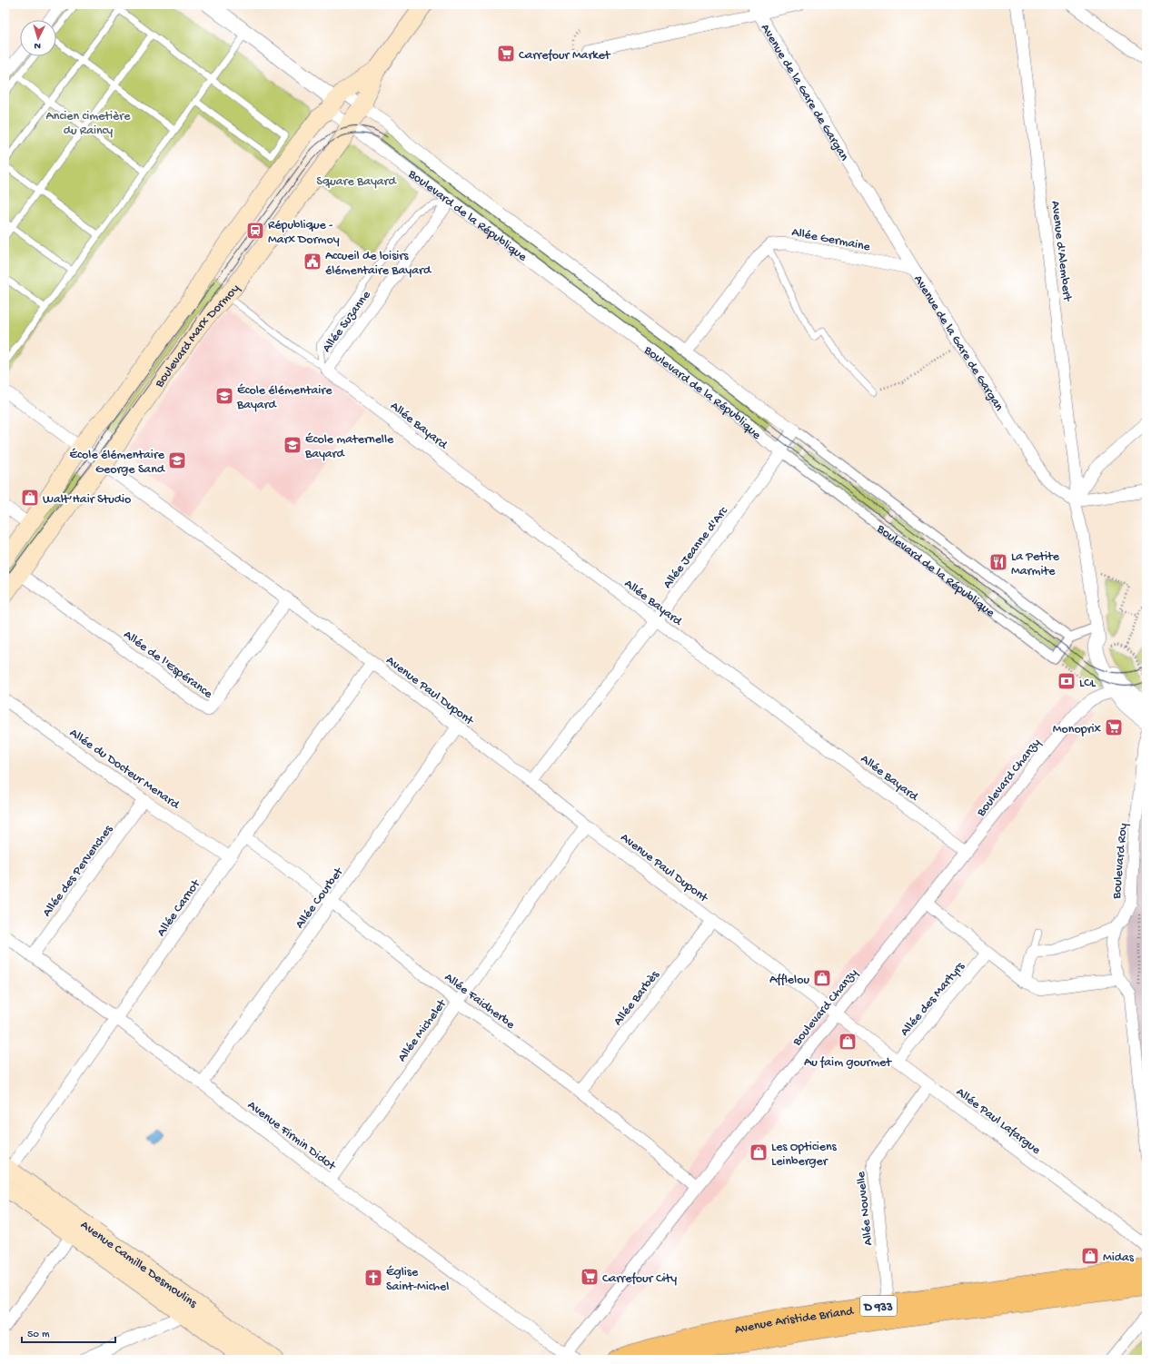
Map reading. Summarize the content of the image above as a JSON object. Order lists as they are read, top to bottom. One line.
{"streets":{"main road":["Boulevard Marx Dormoy","Avenue Camille Desmoulins","D 933","Avenue Aristide Briand"],"street":["Avenue de la Gare de Gargan","Boulevard de la République","Allée Germaine","Avenue d'Alembert","Allée Suzanne","Allée Bayard","Allée Jeanne d'Arc","Allée de l'Espérance","Avenue Paul Dupont","Allée du Docteur Menard","Boulevard Chanzy","Boulevard Roy","Allée des Pervenches","Allée Courbet","Allée Carnot","Allée Barbès","Allée des Martyrs","Allée Faidherbe","Allée Michelet","Allée Paul Lafargue","Avenue Firmin Didot","Allée Nouvelle"]},"crossings":[["Avenue de la Gare de Gargan","Allée Germaine"],["Avenue de la Gare de Gargan","Avenue d'Alembert"],["Boulevard de la République","Allée Suzanne"],["Boulevard de la République","Boulevard Marx Dormoy"],["Boulevard de la République","Allée Jeanne d'Arc"],["Allée Suzanne","Allée Bayard"],["Boulevard Marx Dormoy","Allée de l'Espérance"],["Boulevard Marx Dormoy","Avenue Paul Dupont"],["Allée Bayard","Allée Jeanne d'Arc"],["Allée Bayard","Boulevard Chanzy"],["Allée Jeanne d'Arc","Avenue Paul Dupont"],["Allée de l'Espérance","Avenue Paul Dupont"],["Avenue Paul Dupont","Boulevard Chanzy"],["Avenue Paul Dupont","Allée Courbet"],["Avenue Paul Dupont","Allée Carnot"],["Avenue Paul Dupont","Allée Barbès"],["Avenue Paul Dupont","Allée Michelet"],["Avenue Paul Dupont","Allée Paul Lafargue"],["Allée du Docteur Menard","Allée des Pervenches"],["Allée du Docteur Menard","Allée Carnot"],["Boulevard Chanzy","Allée Faidherbe"],["Boulevard Chanzy","Allée Paul Lafargue"],["Boulevard Chanzy","Avenue Firmin Didot"],["Allée des Pervenches","Avenue Firmin Didot"],["Allée Courbet","Allée Faidherbe"],["Allée Courbet","Avenue Firmin Didot"],["Allée Carnot","Allée Faidherbe"],["Allée Carnot","Avenue Firmin Didot"],["Allée Carnot","Avenue Camille Desmoulins"],["Allée Barbès","Allée Faidherbe"],["Allée des Martyrs","Allée Paul Lafargue"],["Allée Faidherbe","Allée Michelet"],["Allée Michelet","Avenue Firmin Didot"],["Allée Paul Lafargue","Allée Nouvelle"],["Allée Nouvelle","Avenue Aristide Briand"]],"parks":["Ancien cimetière du Raincy","Square Bayard"],"places":{"supermarket":["Carrefour Market","Monoprix","Carrefour City"],"station":["République - Marx Dormoy"],"public building":["Accueil de loisirs élémentaire Bayard"],"school or university":["École élémentaire Bayard","École maternelle Bayard","École élémentaire George Sand"],"shop":["Walt’Hair Studio","Afflelou","Au faim gourmet","Les Opticiens Leinberger","Midas"],"restaurant":["La Petite Marmite"],"bank":["LCL"],"church":["Église Saint-Michel"]},"scale_bar":"50 m","north":"bottom"}
